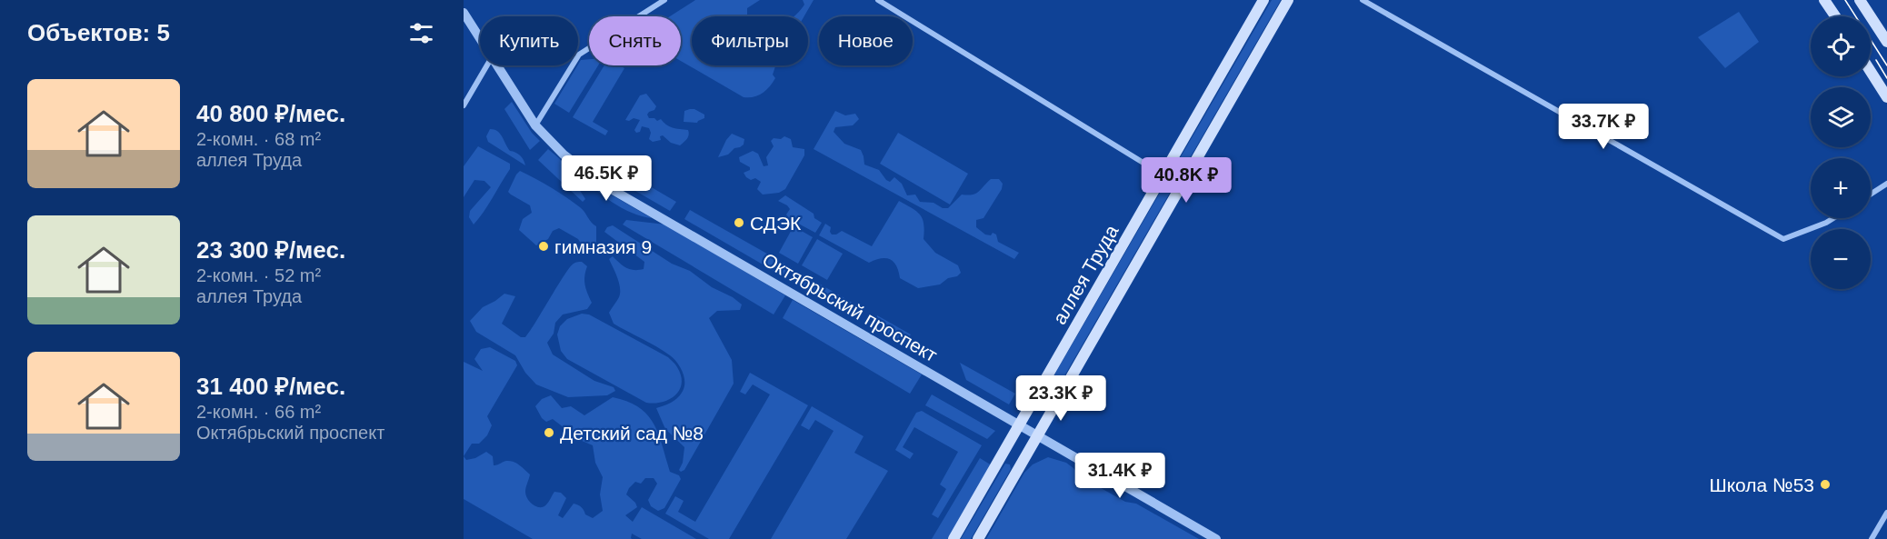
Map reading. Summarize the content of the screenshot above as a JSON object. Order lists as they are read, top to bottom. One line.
{"streets":{"main road":["аллея Труда"],"street":["Октябрьский проспект"]},"crossings":[["аллея Труда","Октябрьский проспект"]],"places":["СДЭК","гимназия 9","Детский сад №8","Школа №53"],"page":{"heading":"Объектов: 5","map_buttons":["+","−"],"chip":["Купить","Снять","Фильтры","Новое"],"list":[{"name":"40 800 ₽/мес.","note":"2-комн. · 68 m² · аллея Труда"},{"name":"23 300 ₽/мес.","note":"2-комн. · 52 m² · аллея Труда"},{"name":"31 400 ₽/мес.","note":"2-комн. · 66 m² · Октябрьский проспект"}],"price":["33.7K ₽","46.5K ₽","40.8K ₽","23.3K ₽","31.4K ₽"]}}
